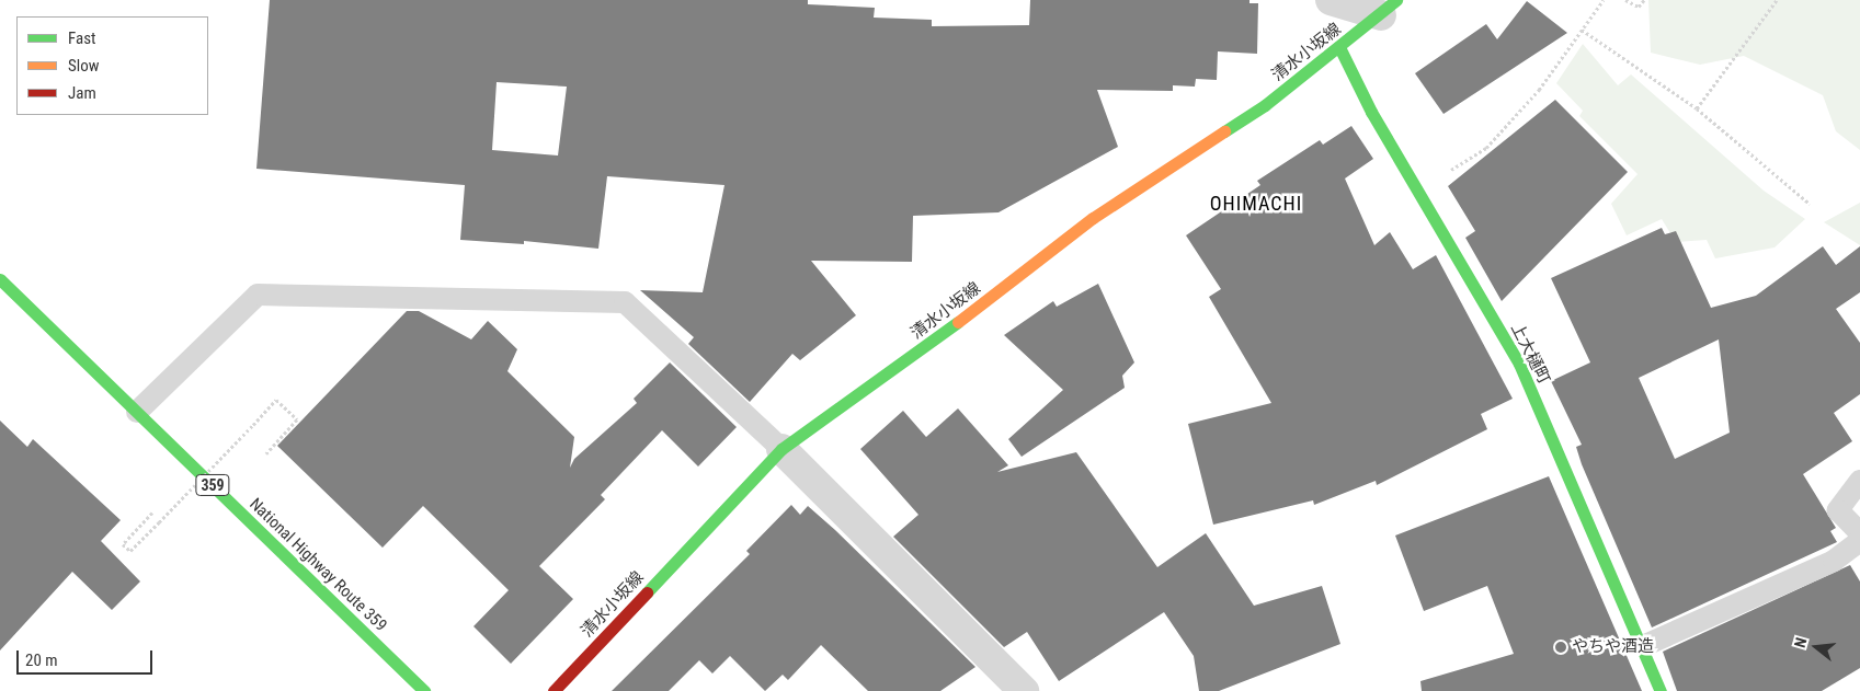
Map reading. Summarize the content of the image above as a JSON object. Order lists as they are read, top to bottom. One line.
{"streets":{"main road":["清水小坂線","上大樋町","359","National Highway Route 359"]},"crossings":[["清水小坂線","上大樋町"]],"districts":["OHIMACHI"],"places":["やちや酒造"],"legend":["Fast","Slow","Jam"],"scale_bar":"20 m","north":"left"}
